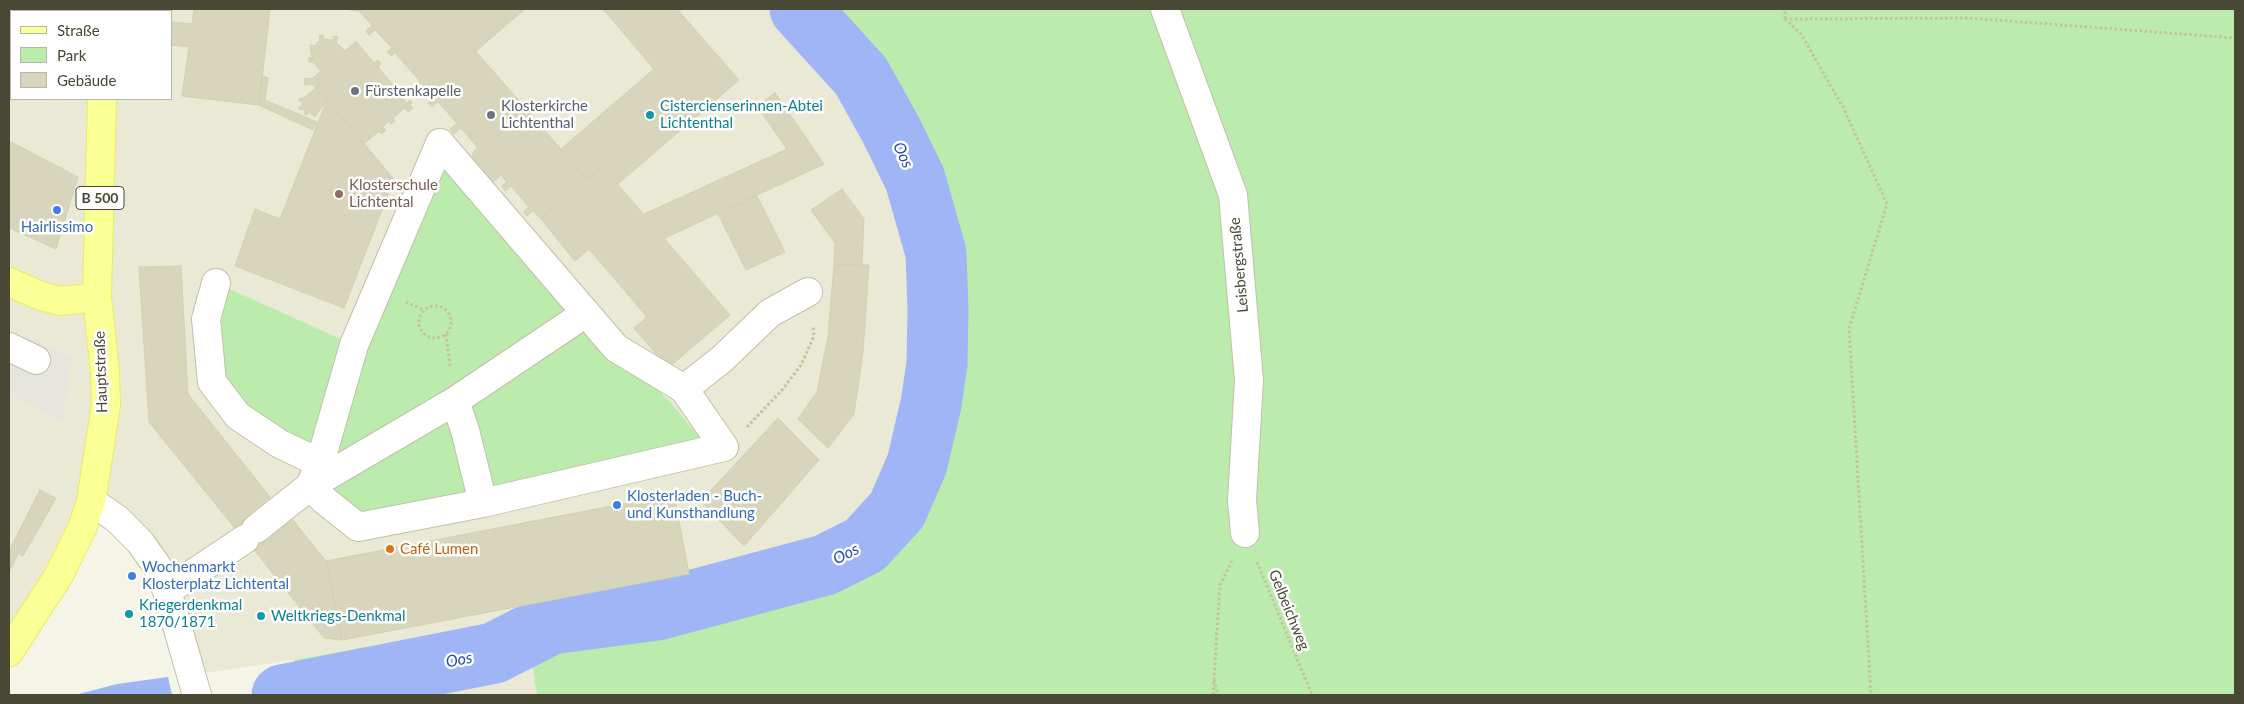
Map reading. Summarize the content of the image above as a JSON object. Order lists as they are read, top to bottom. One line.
{"streets":{"main road":["B 500","Hauptstraße"],"street":["Leisbergstraße"],"path":["Gelbeichweg"]},"crossings":[["Leisbergstraße","Gelbeichweg"]],"water":["Oos"],"places":["Fürstenkapelle","Klosterkirche Lichtenthal","Cistercienserinnen-Abtei Lichtenthal","Klosterschule Lichtental","Hairlissimo","Klosterladen - Buch- und Kunsthandlung","Café Lumen","Wochenmarkt Klosterplatz Lichtental","Kriegerdenkmal 1870/1871","Weltkriegs-Denkmal"],"legend":["Straße","Park","Gebäude"]}
